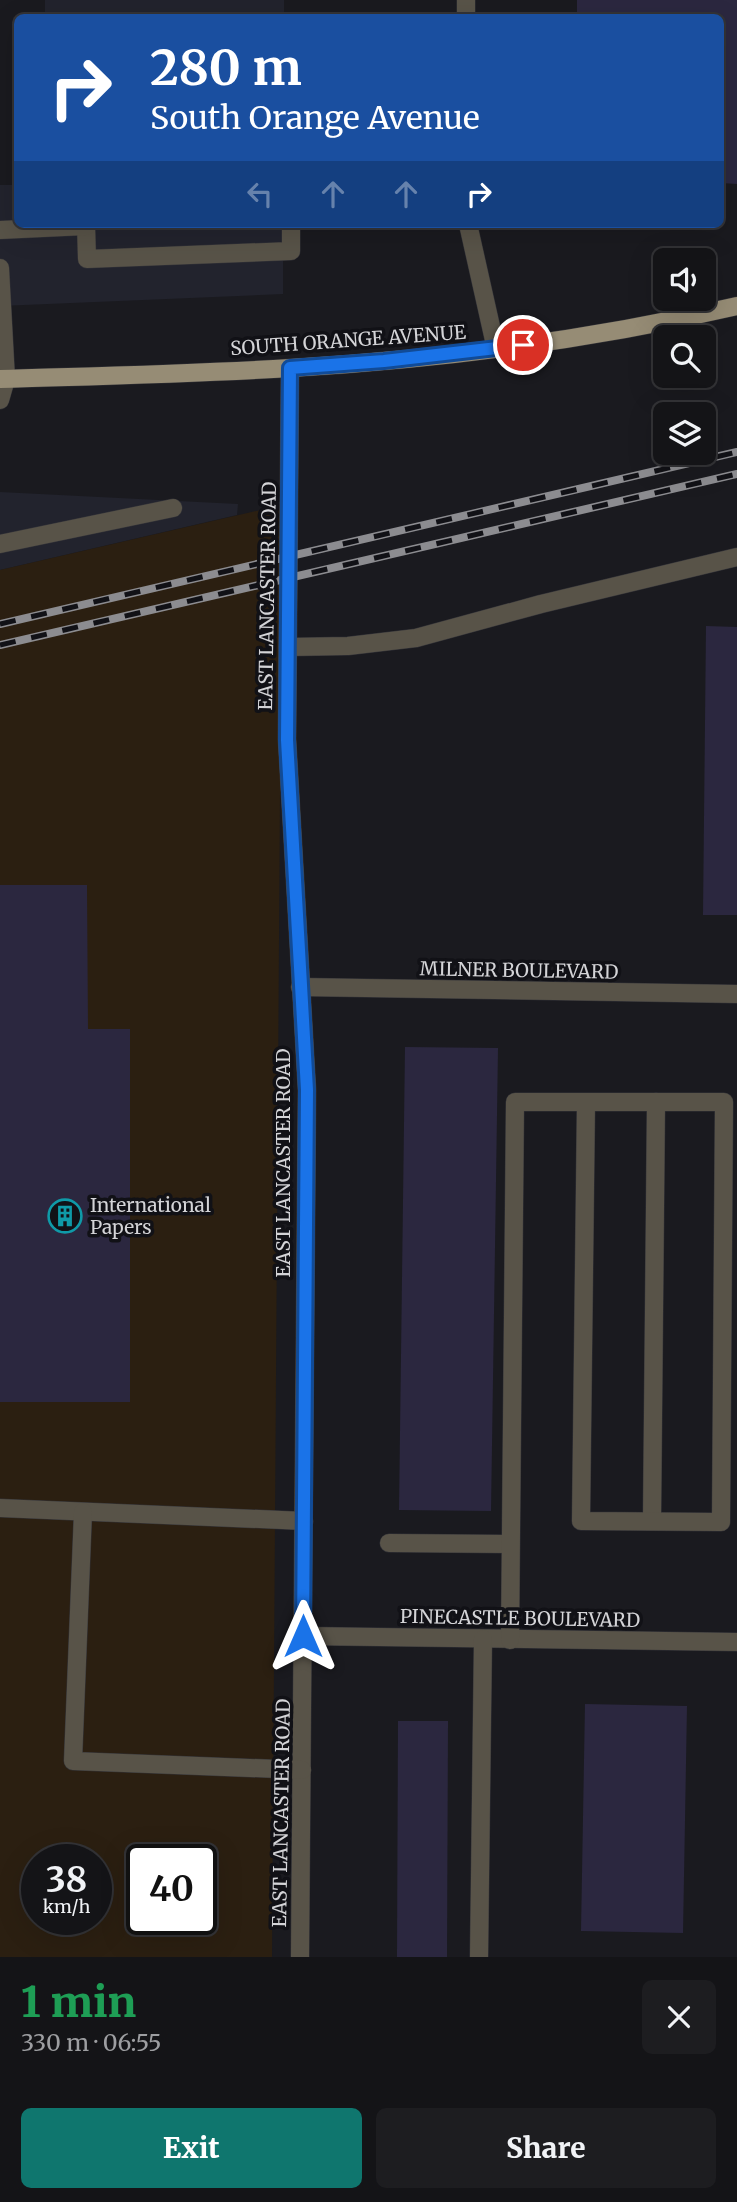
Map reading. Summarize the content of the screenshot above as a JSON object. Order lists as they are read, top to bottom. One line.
{"streets":{"main road":["SOUTH ORANGE AVENUE"],"street":["EAST LANCASTER ROAD","MILNER BOULEVARD","PINECASTLE BOULEVARD"]},"crossings":[["SOUTH ORANGE AVENUE","EAST LANCASTER ROAD"],["EAST LANCASTER ROAD","MILNER BOULEVARD"],["EAST LANCASTER ROAD","PINECASTLE BOULEVARD"]],"places":{"building":["International Papers"]},"page":{"turn":["280 m","South Orange Avenue"],"speed":"38 km/h","limit":"40","heading":["1 min","330 m · 06:55"],"buttons":["Exit","Share"]}}
